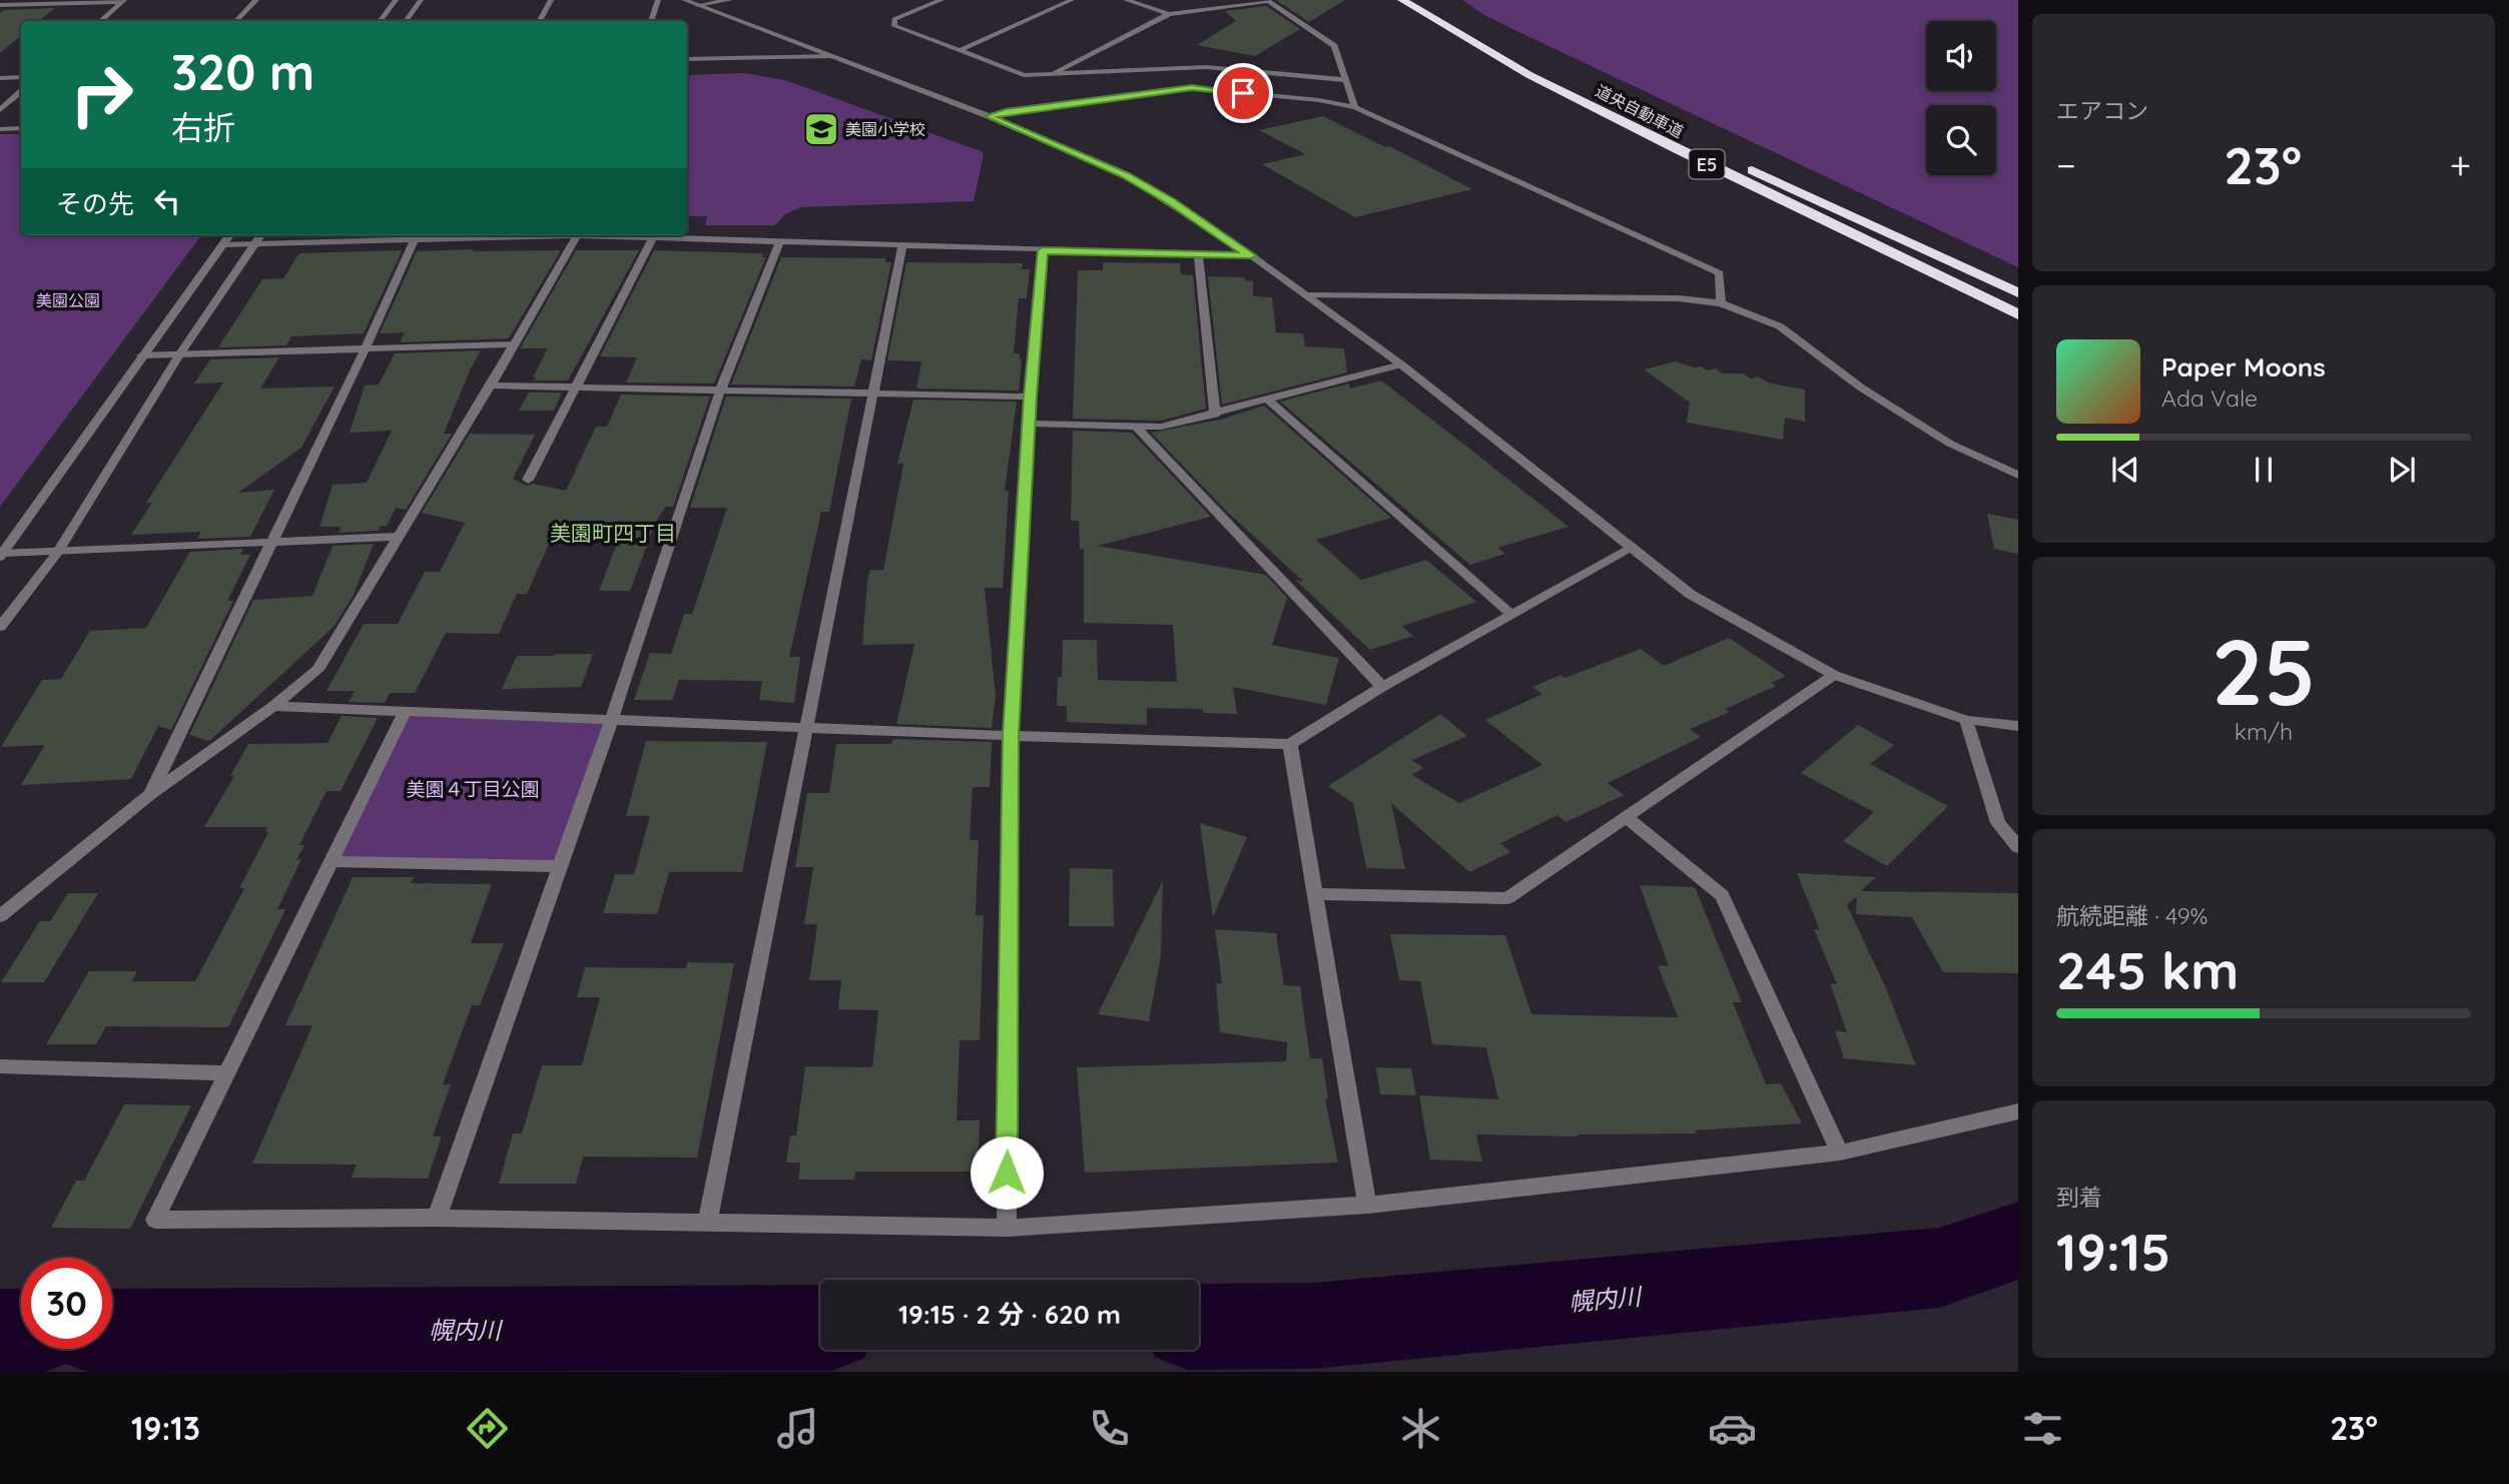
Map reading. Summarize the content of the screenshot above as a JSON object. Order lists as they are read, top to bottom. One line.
{"streets":{"highway":["道央自動車道","E5"]},"districts":["美園町四丁目"],"water":["幌内川"],"parks":["美園公園","美園４丁目公園"],"places":{"school or university":["美園小学校"]},"page":{"tile":["エアコン",["25","km/h"],["航続距離 · 49%","245 km"],["到着","19:15"]],"turn":["320 m","右折"],"heat":["−","23°","+"],"then":"その先","song":["Paper Moons","Ada Vale"],"limit":"30","trip":"19:15 · 2 分 · 620 m","tabs":["19:13","23°"]}}
